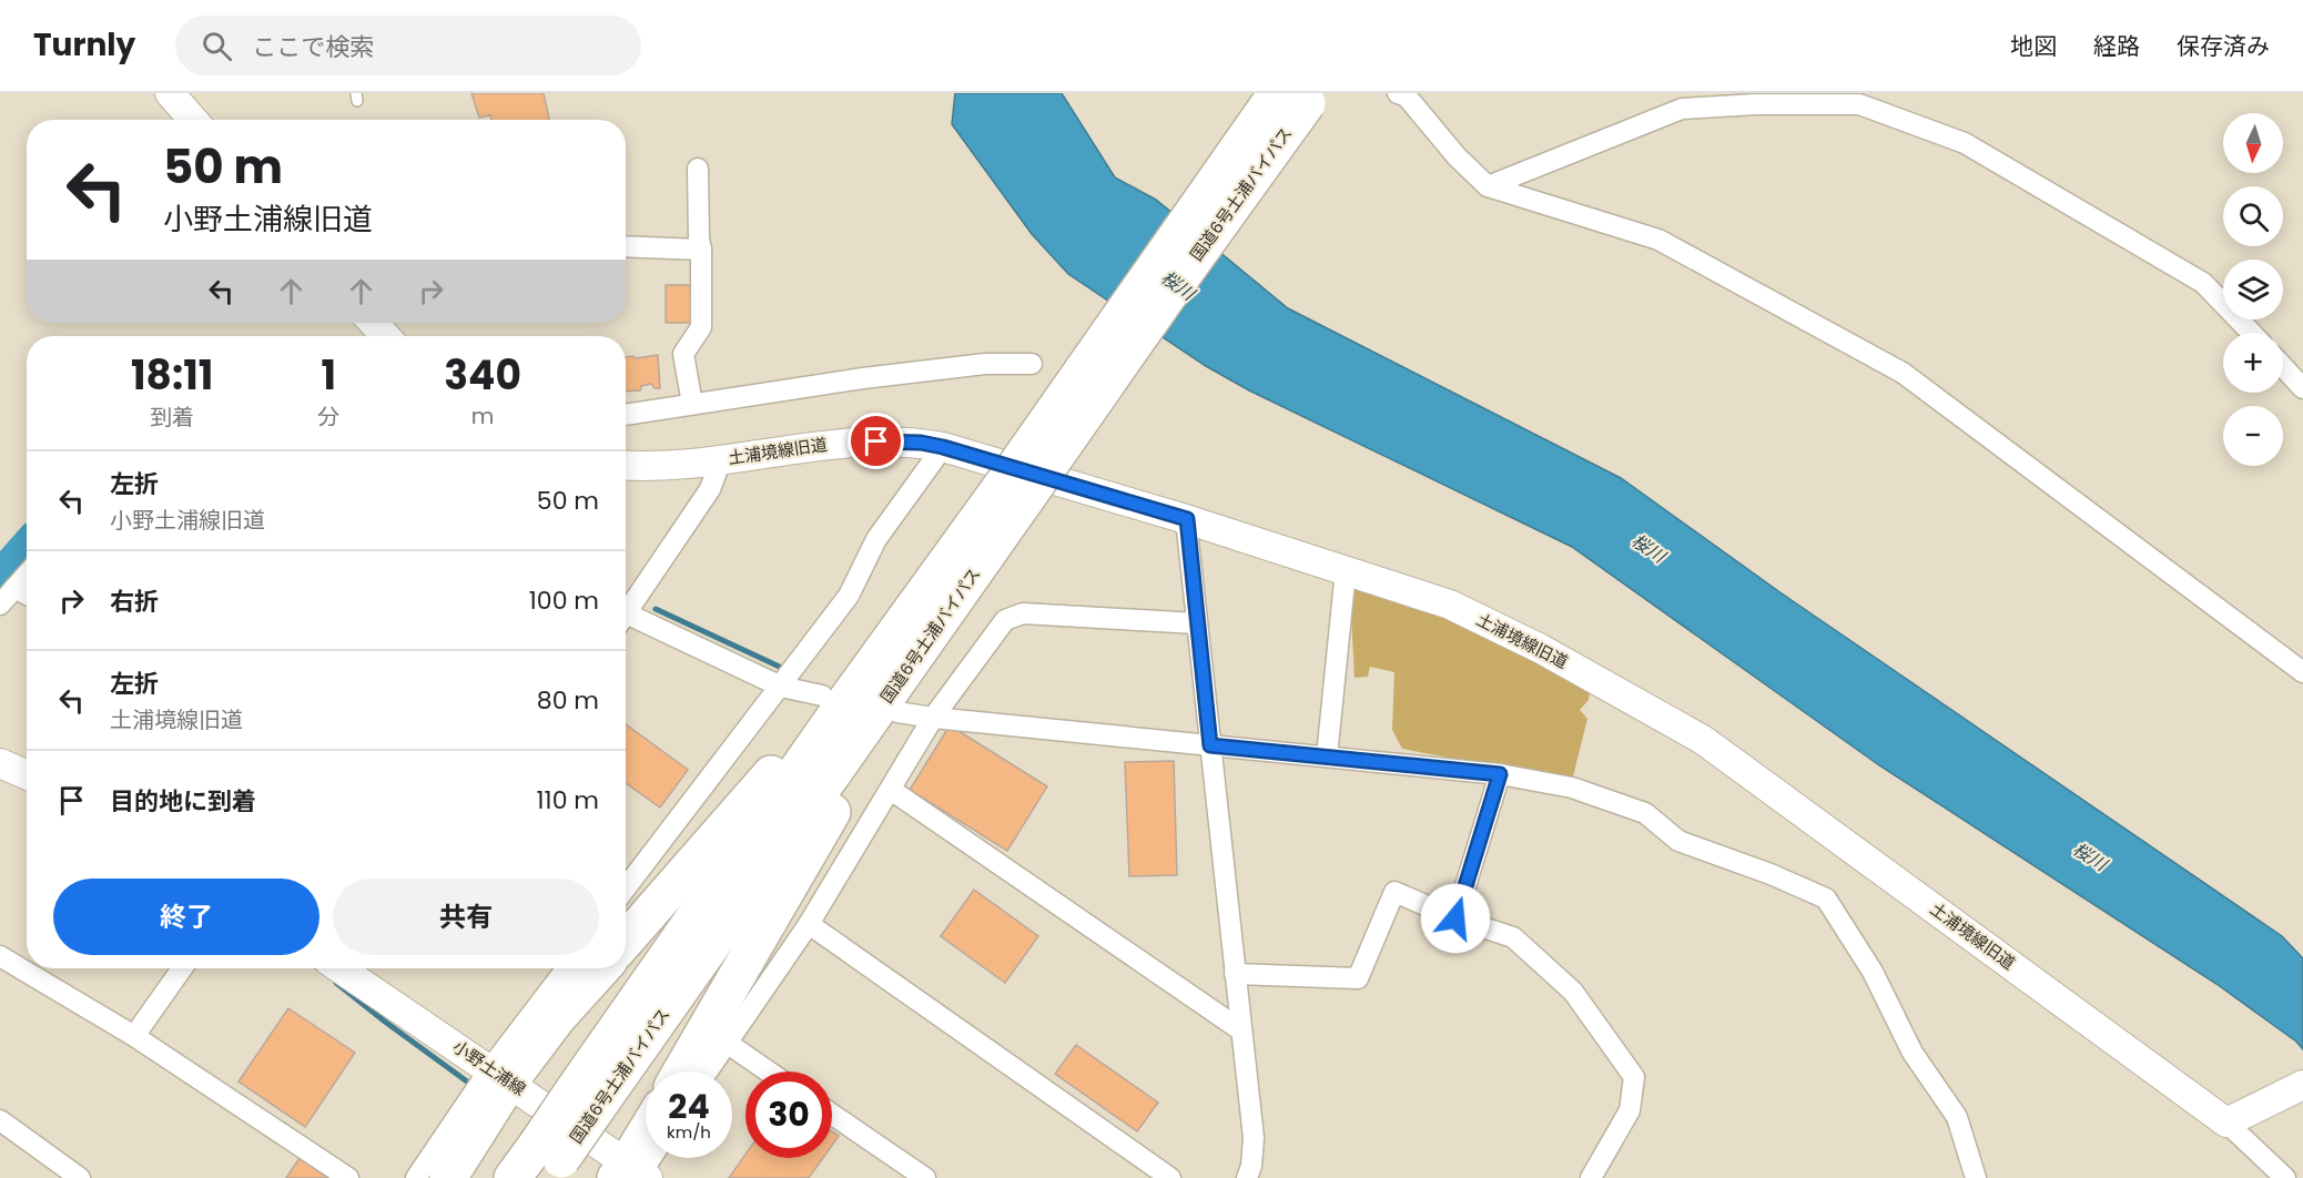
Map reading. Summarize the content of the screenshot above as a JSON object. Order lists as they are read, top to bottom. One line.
{"streets":{"highway":["国道6号土浦バイパス"],"street":["土浦境線旧道","小野土浦線"]},"water":["桜川"],"north":"bottom","page":{"header":"Turnly","search":"ここで検索","nav":["地図","経路","保存済み"],"map_buttons":["+","−"],"turn":["50 m","小野土浦線旧道"],"eta":["18:11","到着","1","分","340","m"],"list":[{"name":"左折","note":"小野土浦線旧道","value":"50 m"},{"name":"右折","value":"100 m"},{"name":"左折","note":"土浦境線旧道","value":"80 m"},{"name":"目的地に到着","value":"110 m"}],"buttons":["終了","共有"],"speed":"24 km/h","limit":"30"}}
